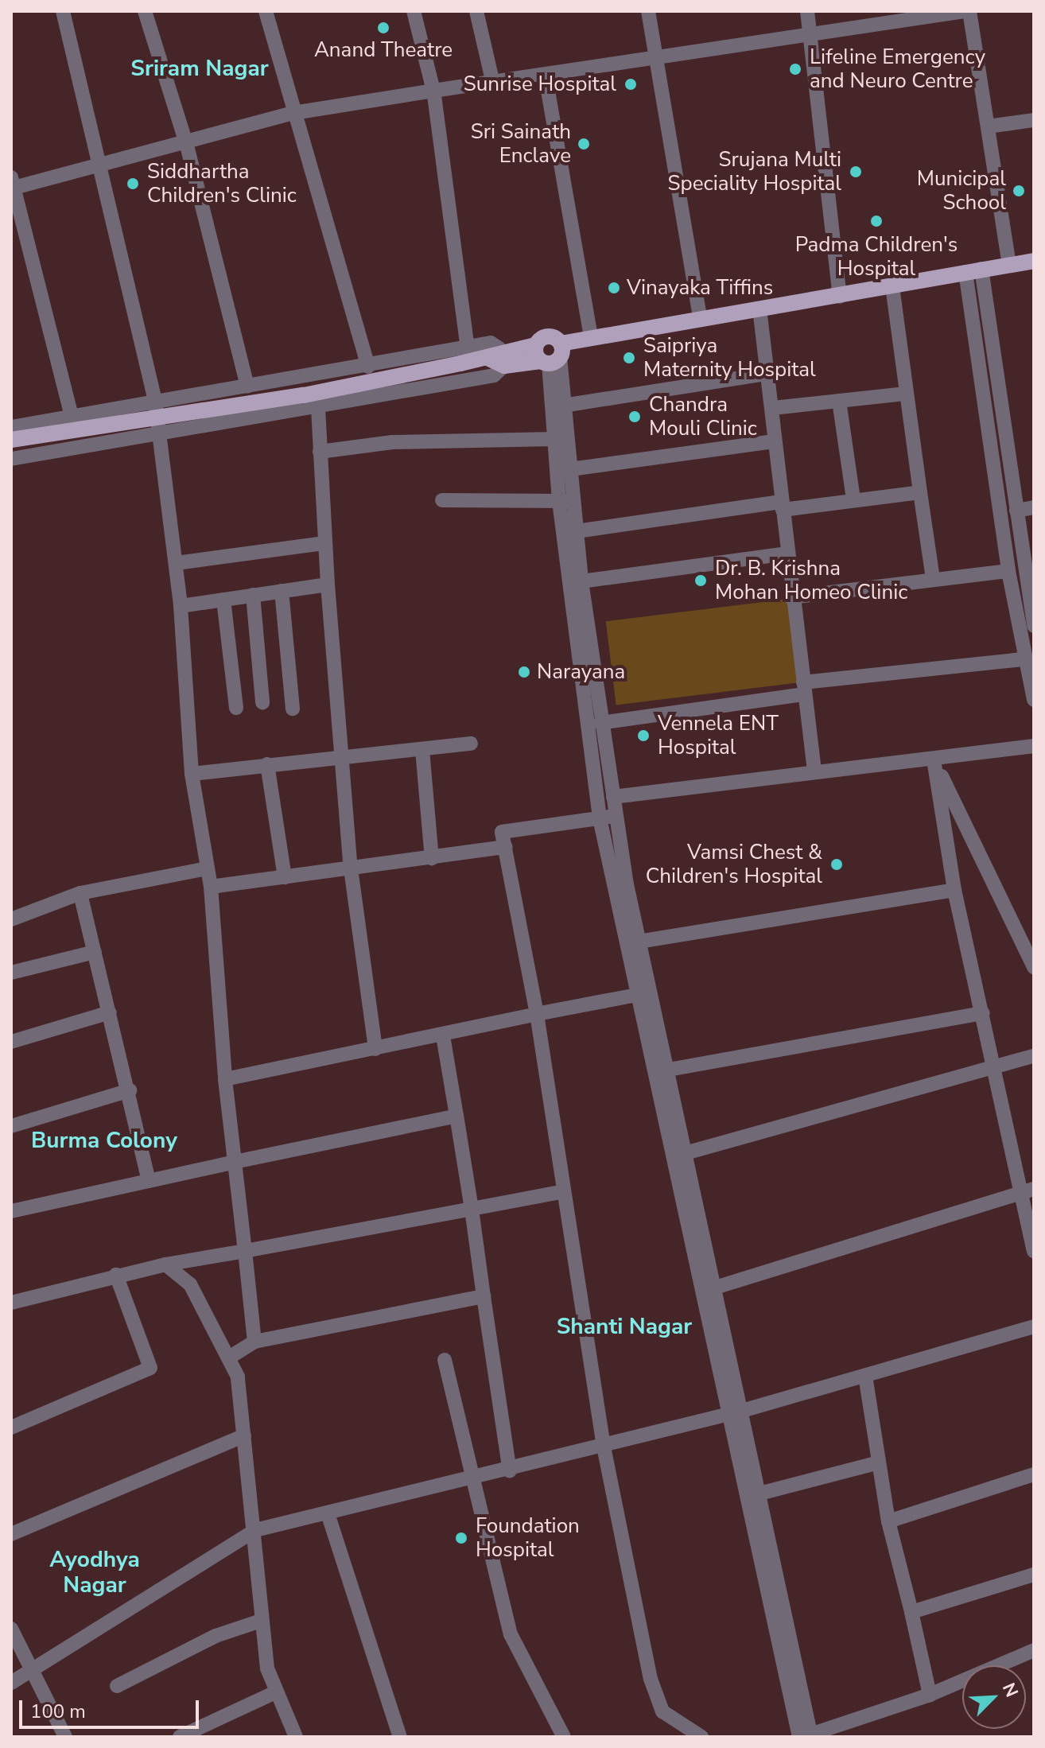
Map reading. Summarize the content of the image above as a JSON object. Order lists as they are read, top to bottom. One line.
{"districts":["Sriram Nagar","Burma Colony","Shanti Nagar","Ayodhya Nagar"],"places":["Anand Theatre","Lifeline Emergency and Neuro Centre","Sunrise Hospital","Sri Sainath Enclave","Srujana Multi Speciality Hospital","Siddhartha Children's Clinic","Municipal School","Padma Children's Hospital","Vinayaka Tiffins","Saipriya Maternity Hospital","Chandra Mouli Clinic","Dr. B. Krishna Mohan Homeo Clinic","Narayana","Vennela ENT Hospital","Vamsi Chest & Children's Hospital","Foundation Hospital"],"scale_bar":"100 m","north":"top right"}
